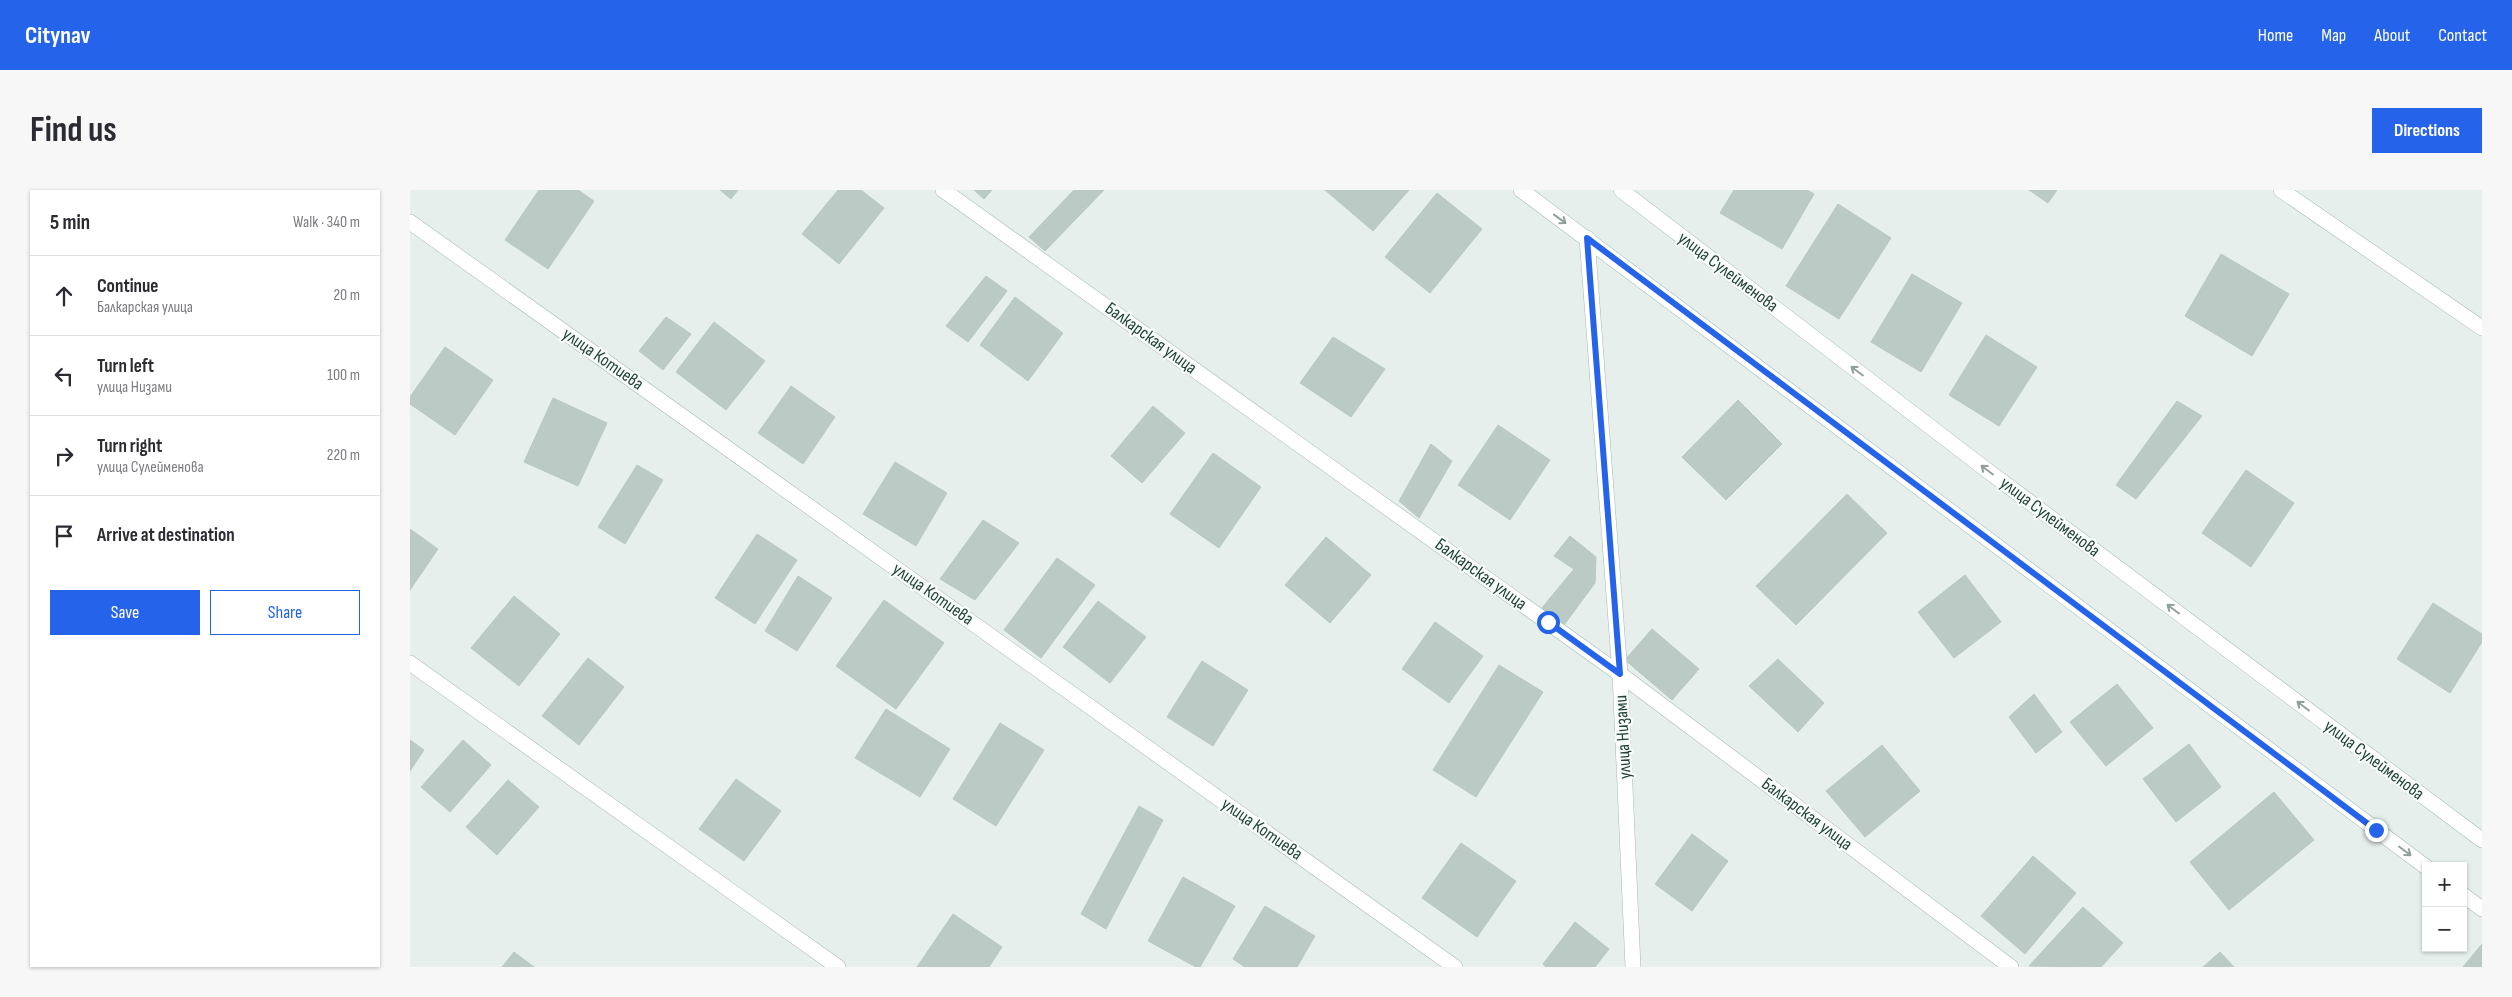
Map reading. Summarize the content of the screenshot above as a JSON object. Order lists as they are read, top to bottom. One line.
{"streets":{"street":["улица Сулейменова","Балкарская улица","улица Котиева","улица Низами"]},"crossings":[["Балкарская улица","улица Низами"]],"page":{"header":"Citynav","nav":["Home","Map","About","Contact"],"buttons":["Directions",["Save","Share"]],"title":"Find us","heading":["5 min","Walk · 340 m"],"list":[["Continue","Балкарская улица","20 m"],["Turn left","улица Низами","100 m"],["Turn right","улица Сулейменова","220 m"],"Arrive at destination"],"map_buttons":["+","−"]}}
